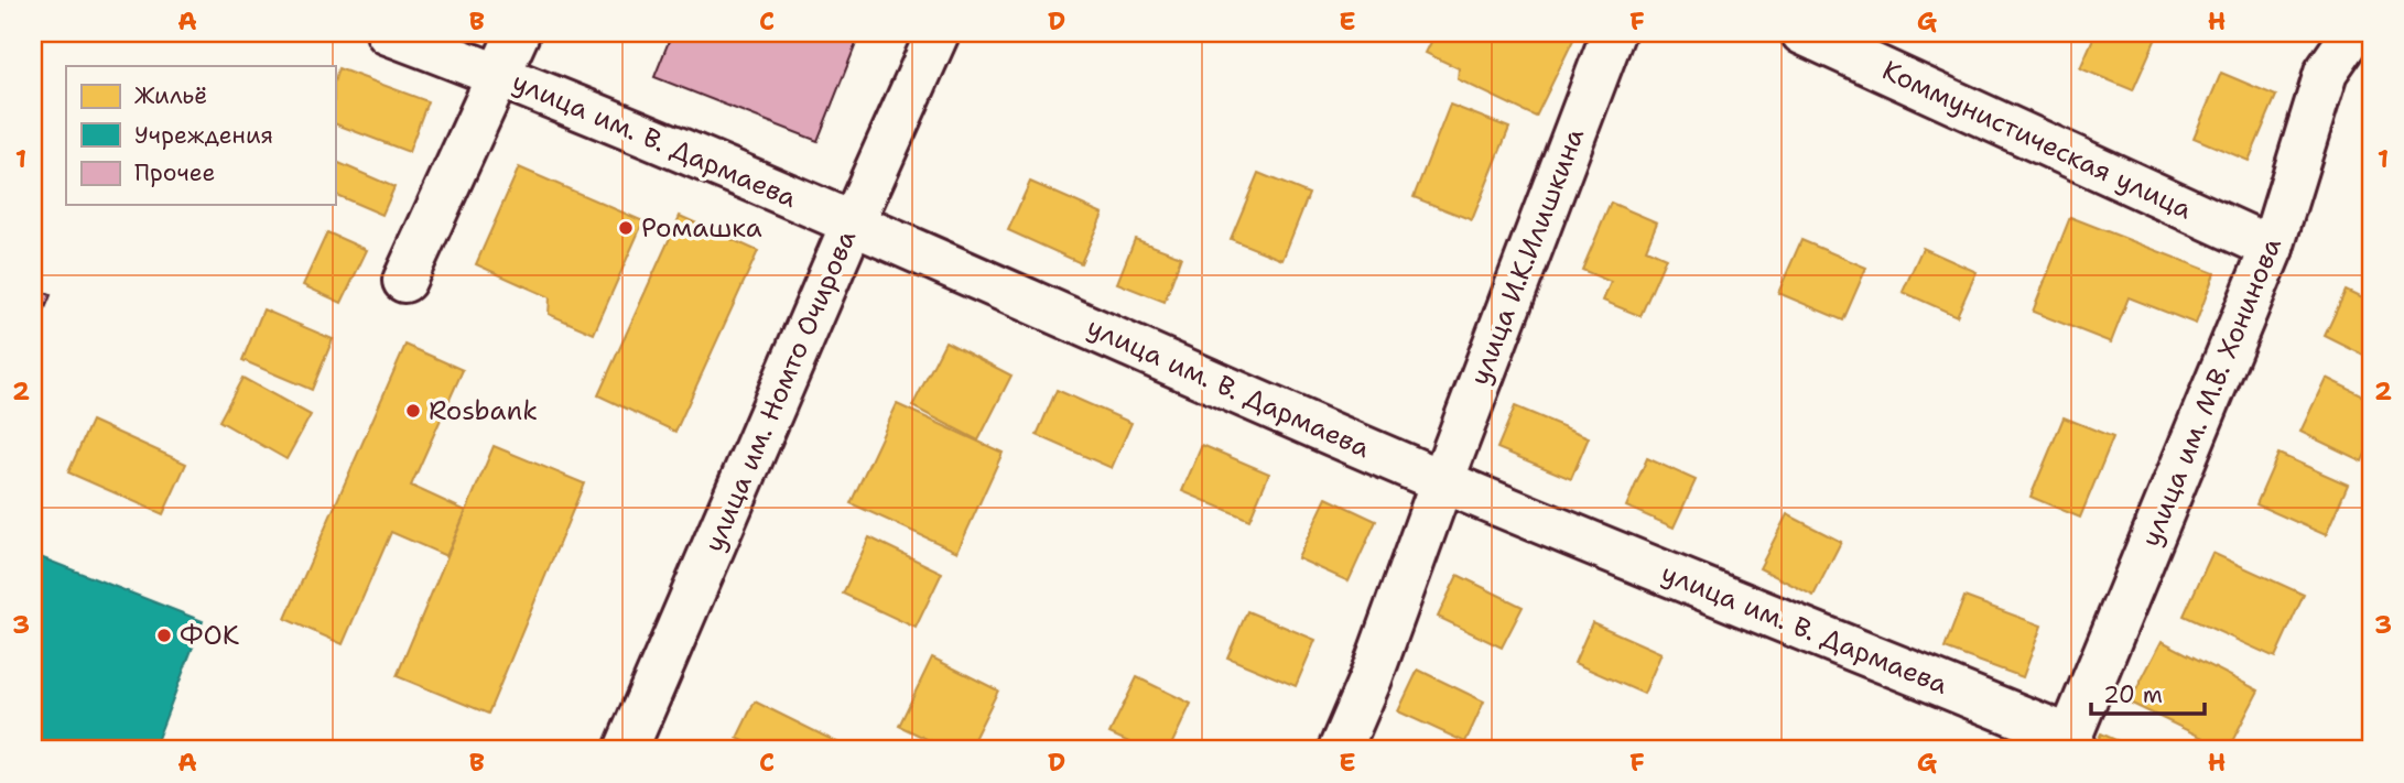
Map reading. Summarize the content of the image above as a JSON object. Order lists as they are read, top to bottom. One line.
{"streets":{"street":["улица им. В. Дармаева","Коммунистическая улица","улица И.К.Илишкина","улица им. Номто Очирова","улица им. М.В. Хонинова"]},"crossings":[["улица им. В. Дармаева","улица И.К.Илишкина"],["улица им. В. Дармаева","улица им. Номто Очирова"],["улица им. В. Дармаева","улица им. М.В. Хонинова"],["Коммунистическая улица","улица им. М.В. Хонинова"]],"places":["Ромашка","Rosbank","ФОК"],"legend":["Жильё","Учреждения","Прочее"],"scale_bar":"20 m","grid":{"columns":["A","B","C","D","E","F","G","H"],"rows":["1","2","3"]}}
